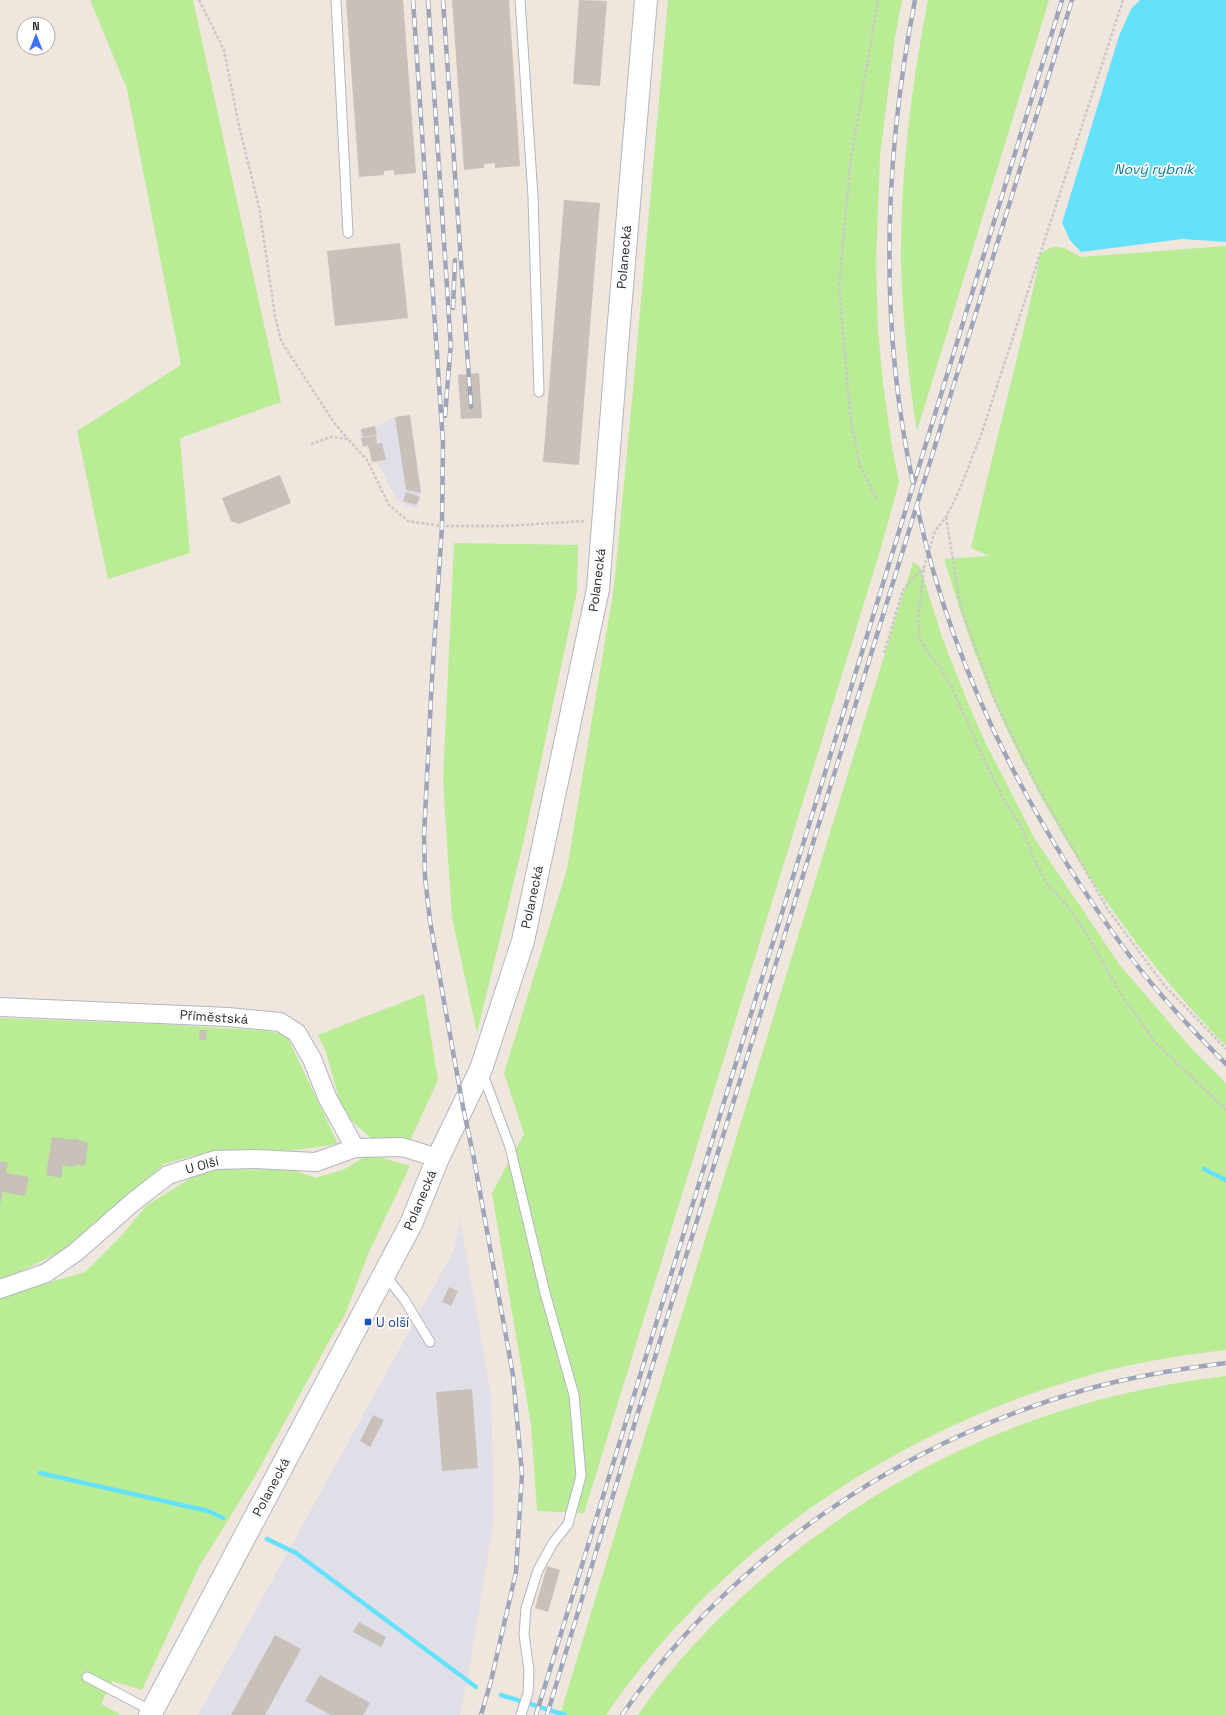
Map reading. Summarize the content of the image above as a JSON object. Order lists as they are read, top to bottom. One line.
{"streets":{"street":["Polanecká","Příměstská","U Olší"]},"crossings":[["Polanecká","U Olší"],["Příměstská","U Olší"]],"water":["Nový rybník"],"places":{"transit":["U olší"]},"north":"top"}
